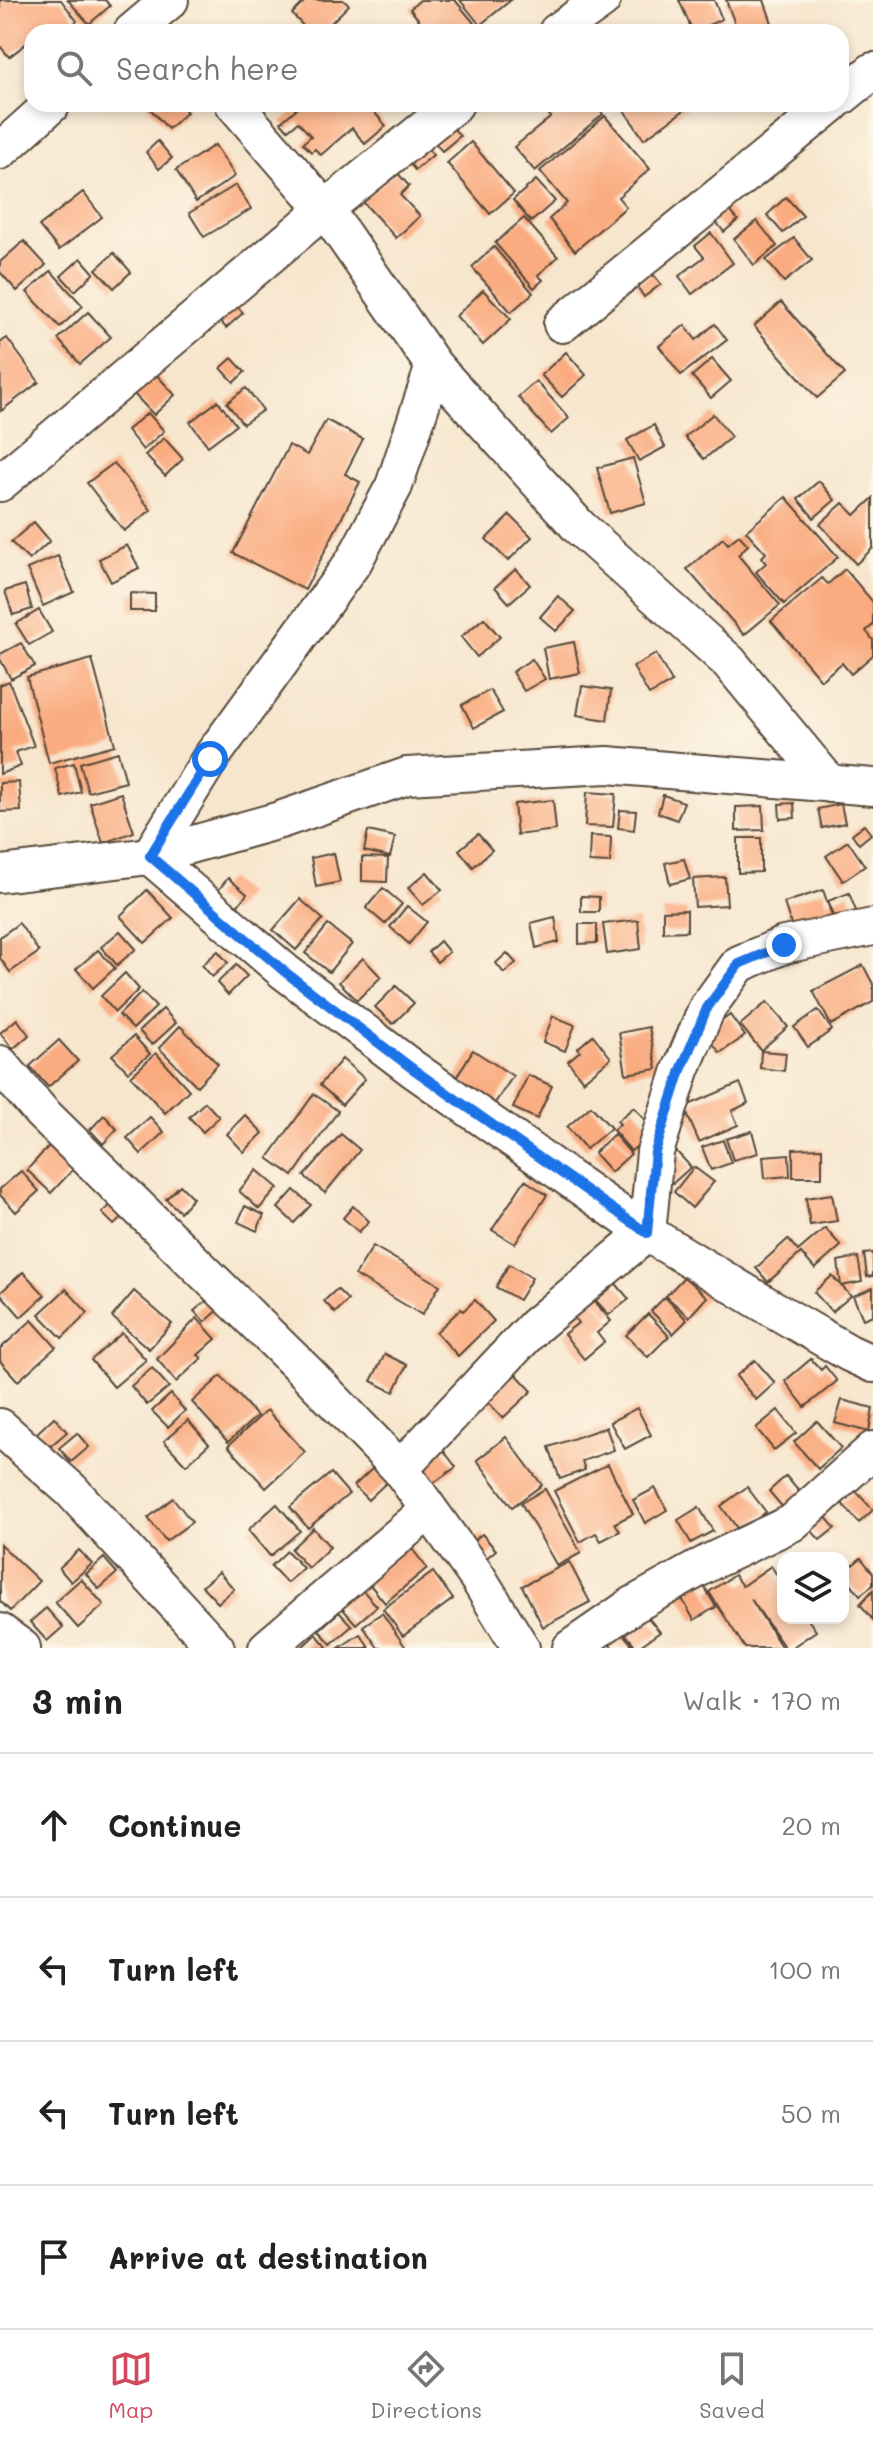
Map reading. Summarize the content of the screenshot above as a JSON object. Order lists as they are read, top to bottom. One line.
{"page":{"search":"Search here","heading":["3 min","Walk · 170 m"],"list":[["Continue","20 m"],["Turn left","100 m"],["Turn left","50 m"],"Arrive at destination"],"nav":["Map","Directions","Saved"]}}
